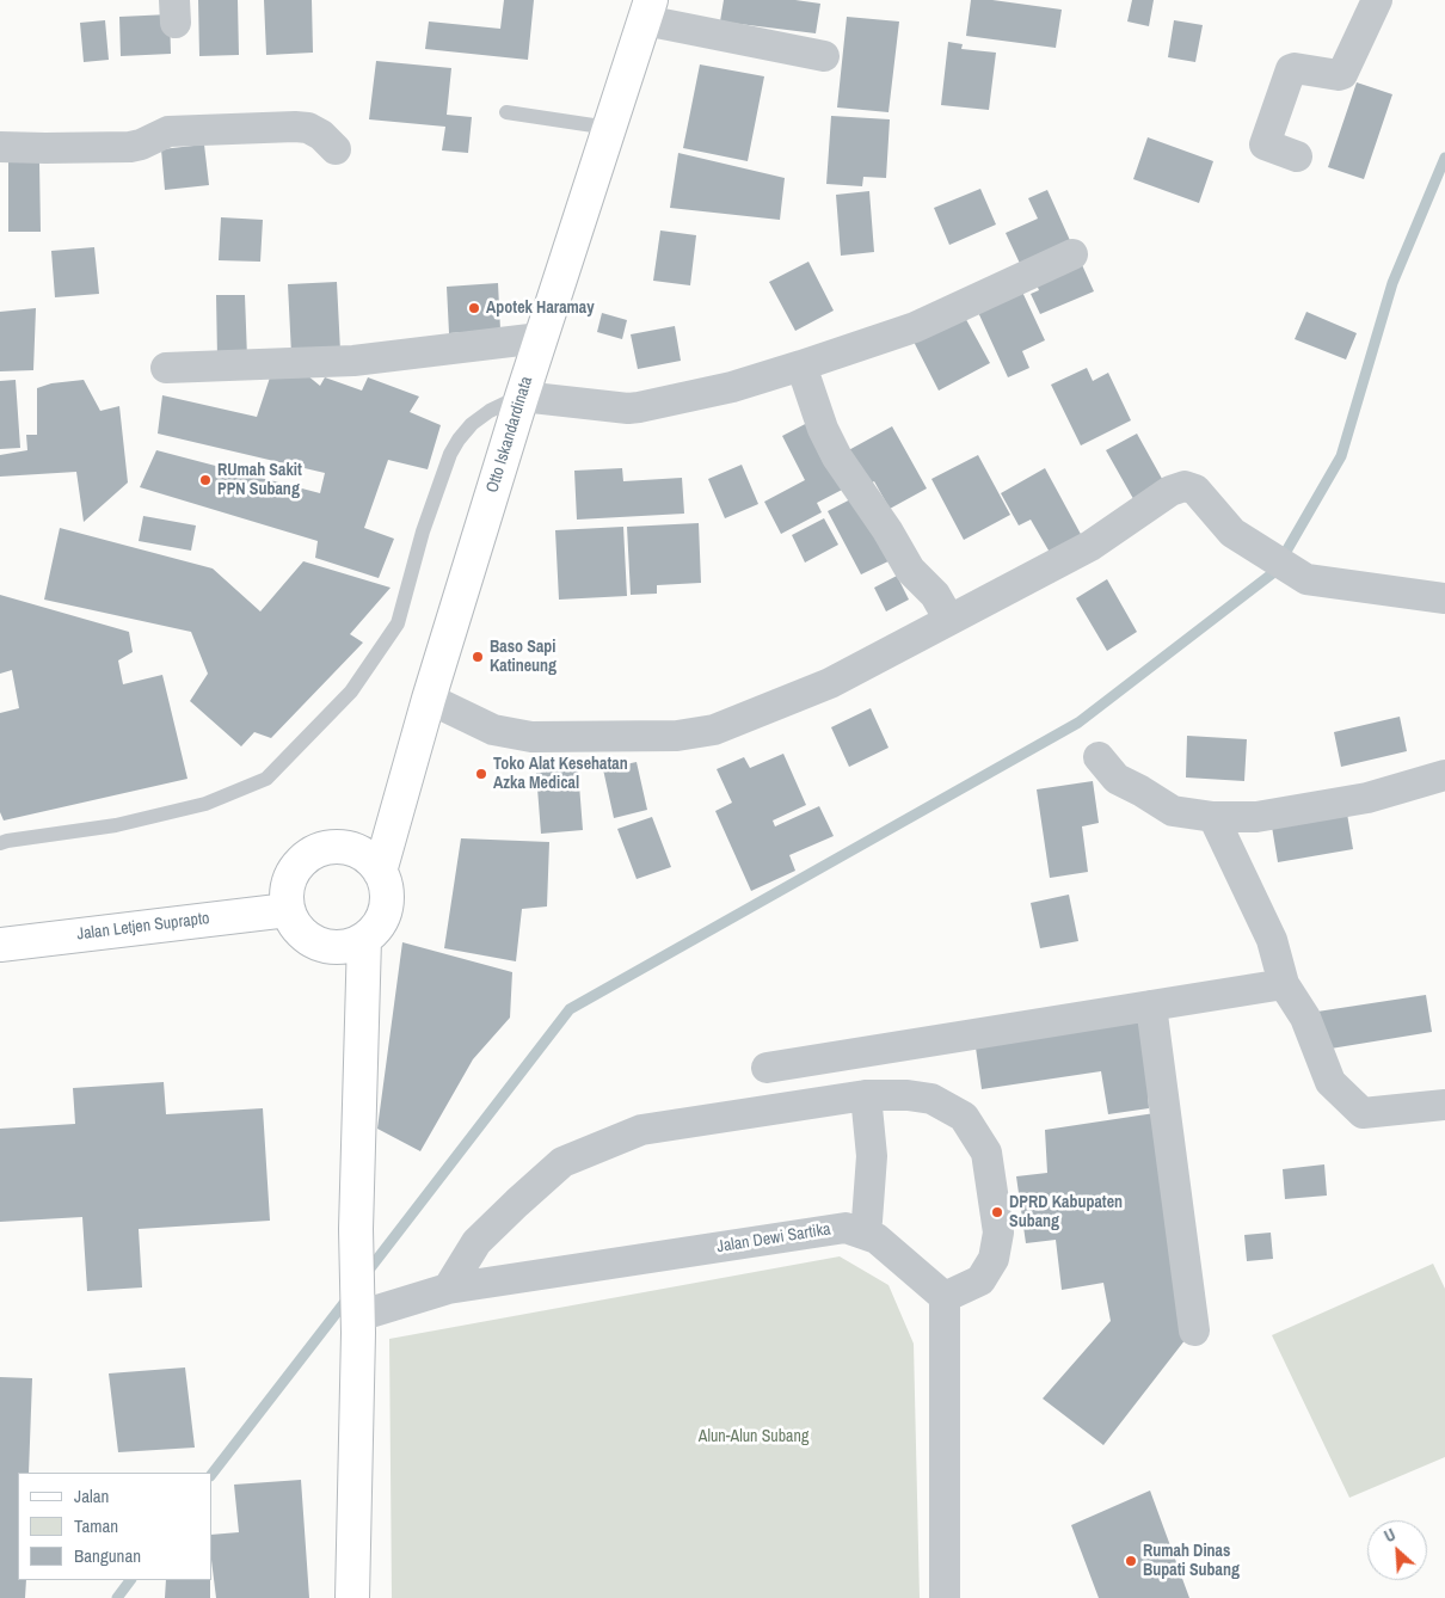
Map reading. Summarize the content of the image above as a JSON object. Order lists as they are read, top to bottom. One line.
{"streets":{"main road":["Otto Iskandardinata","Jalan Letjen Suprapto"],"street":["Jalan Dewi Sartika"]},"crossings":[["Otto Iskandardinata","Jalan Letjen Suprapto"]],"parks":["Alun-Alun Subang"],"places":["Apotek Haramay","RUmah Sakit PPN Subang","Baso Sapi Katineung","Toko Alat Kesehatan Azka Medical","DPRD Kabupaten Subang","Rumah Dinas Bupati Subang"],"legend":["Jalan","Taman","Bangunan"],"north":"top left"}
